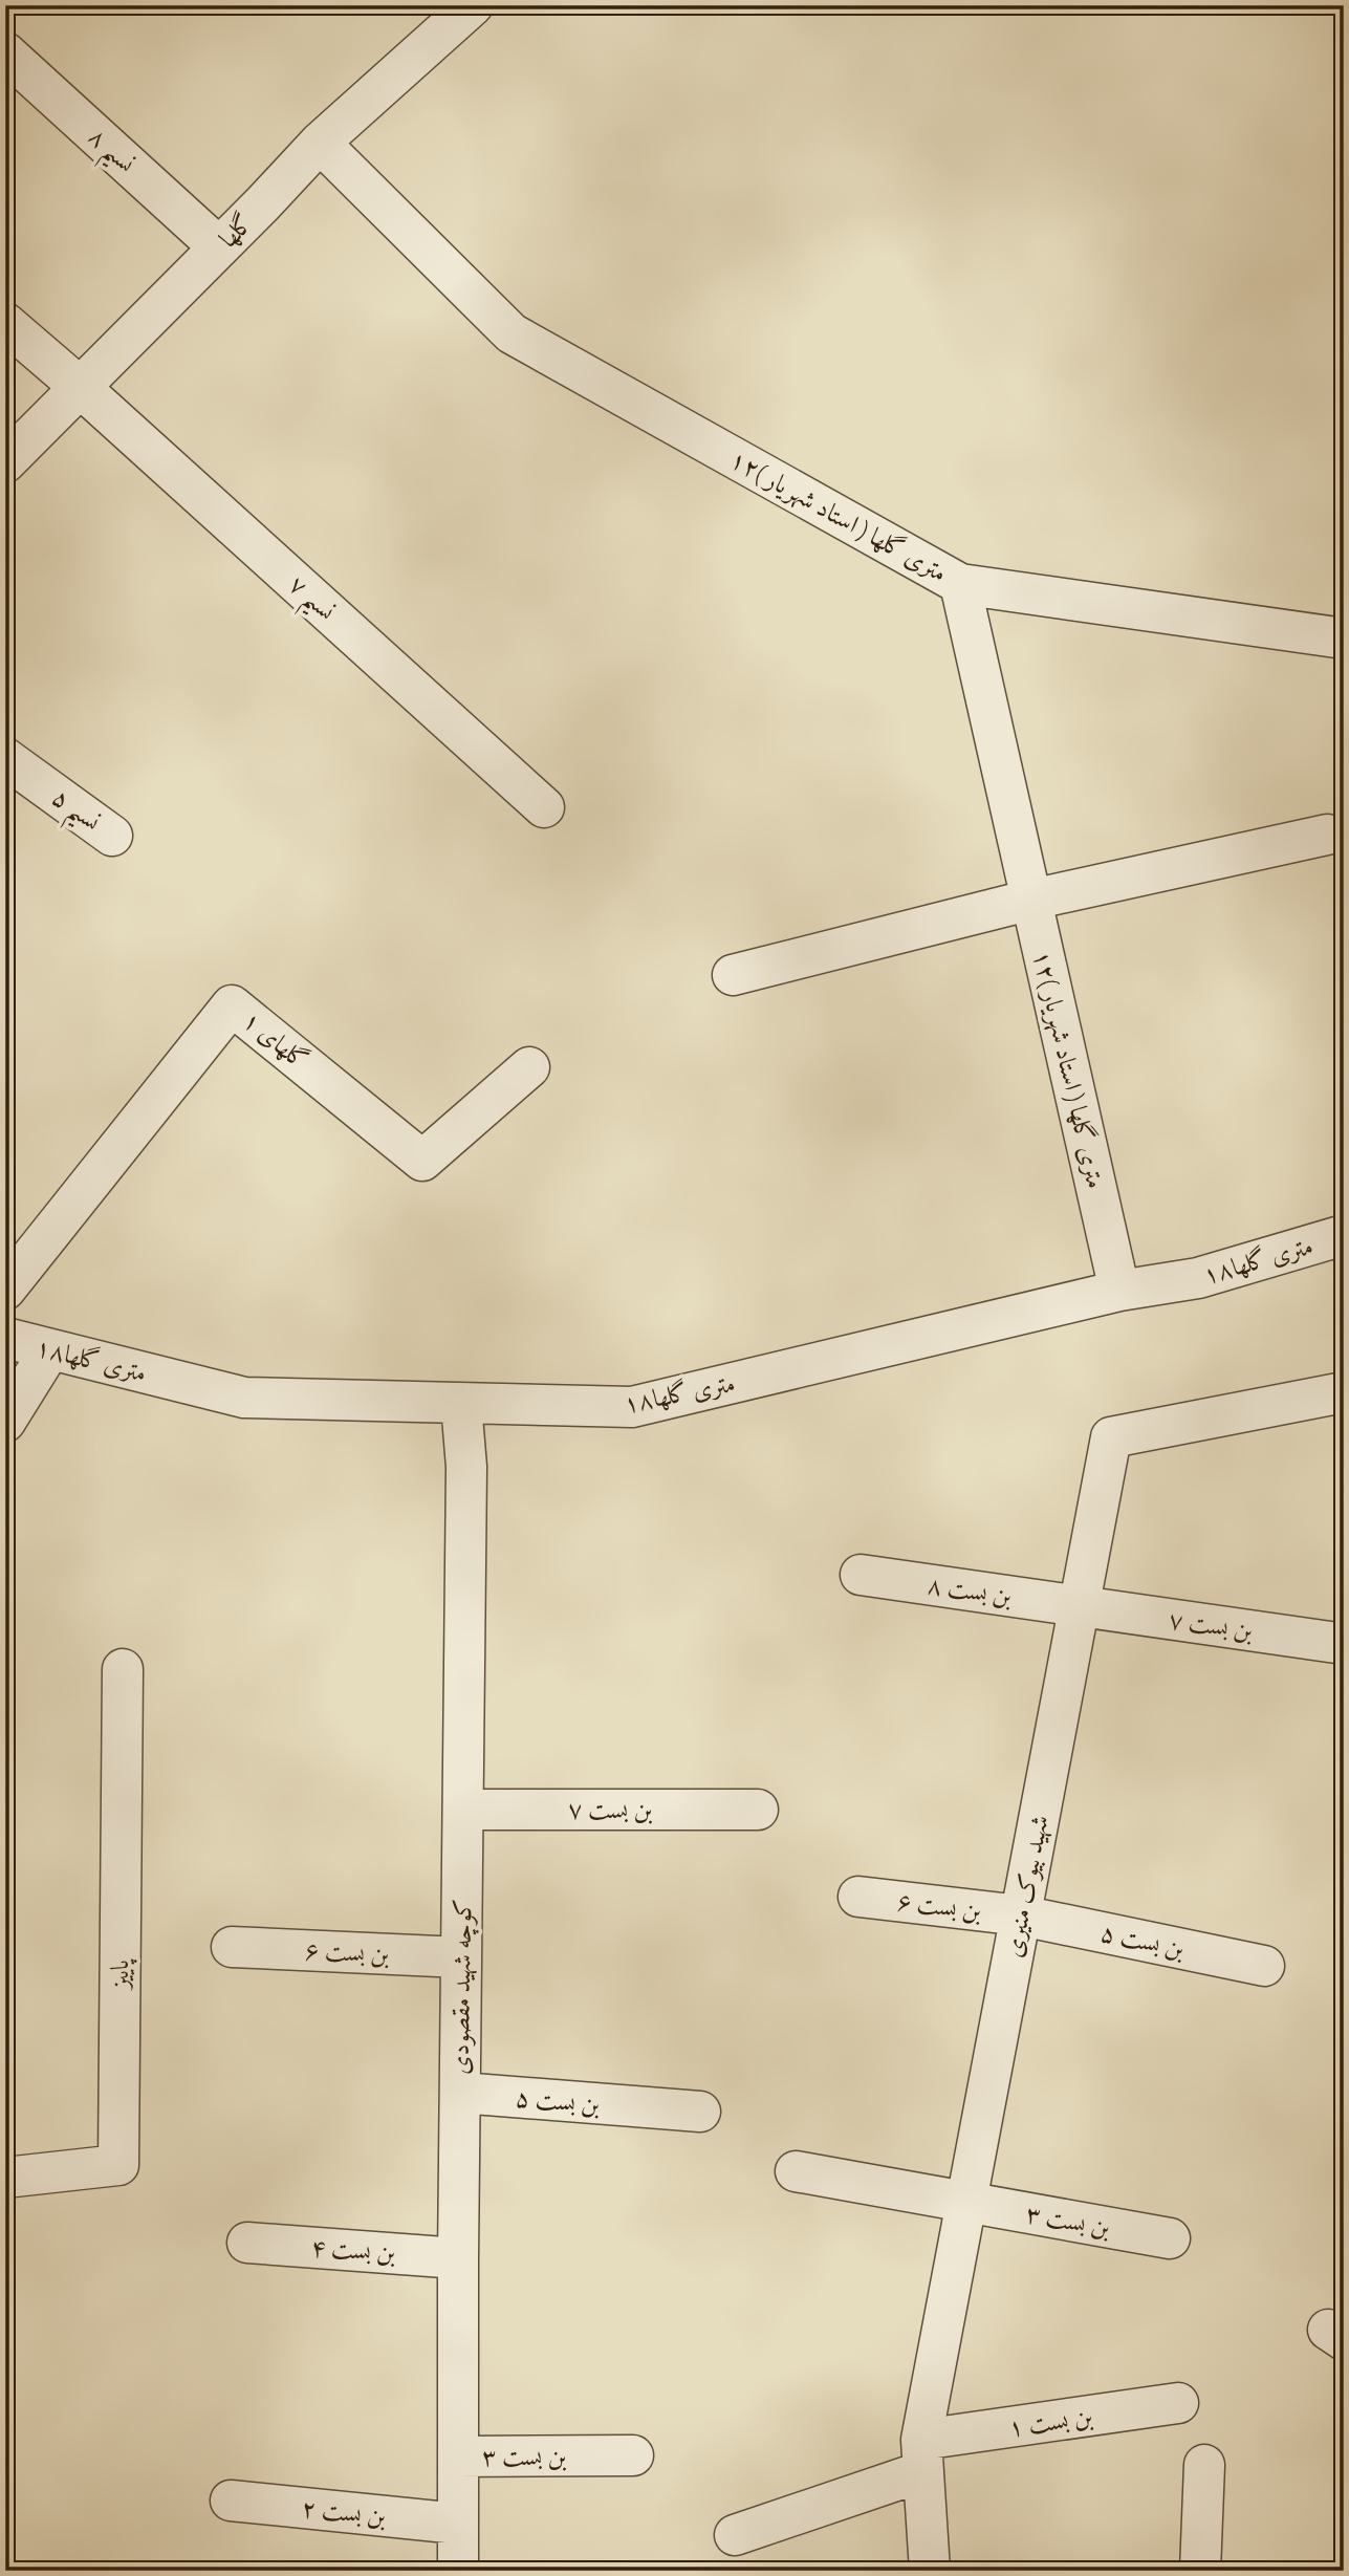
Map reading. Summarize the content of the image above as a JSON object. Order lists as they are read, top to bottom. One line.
{"streets":{"street":["نسیم ۸","گلها","۱۲متری گلها ( استاد شهریار )","نسیم ۷","نسیم ۵","گلهای ۱","۱۸متری گلها","بن بست ۸","بن بست ۷","شهید بیوک منیری","بن بست ۶","بن بست ۵","پاییز","کوچه شهید مقصودی","بن بست ۳","بن بست ۴","بن بست ۱","بن بست ۲"]},"crossings":[["نسیم ۸","گلها"],["گلها","۱۲متری گلها ( استاد شهریار )"],["گلها","نسیم ۷"],["۱۲متری گلها ( استاد شهریار )","۱۸متری گلها"],["۱۸متری گلها","کوچه شهید مقصودی"],["بن بست ۸","بن بست ۷"],["بن بست ۸","شهید بیوک منیری"],["بن بست ۷","شهید بیوک منیری"],["بن بست ۷","کوچه شهید مقصودی"],["شهید بیوک منیری","بن بست ۶"],["شهید بیوک منیری","بن بست ۵"],["شهید بیوک منیری","بن بست ۳"],["شهید بیوک منیری","بن بست ۱"],["بن بست ۶","بن بست ۵"],["بن بست ۶","کوچه شهید مقصودی"],["بن بست ۵","کوچه شهید مقصودی"],["کوچه شهید مقصودی","بن بست ۳"],["کوچه شهید مقصودی","بن بست ۴"],["کوچه شهید مقصودی","بن بست ۲"]]}
